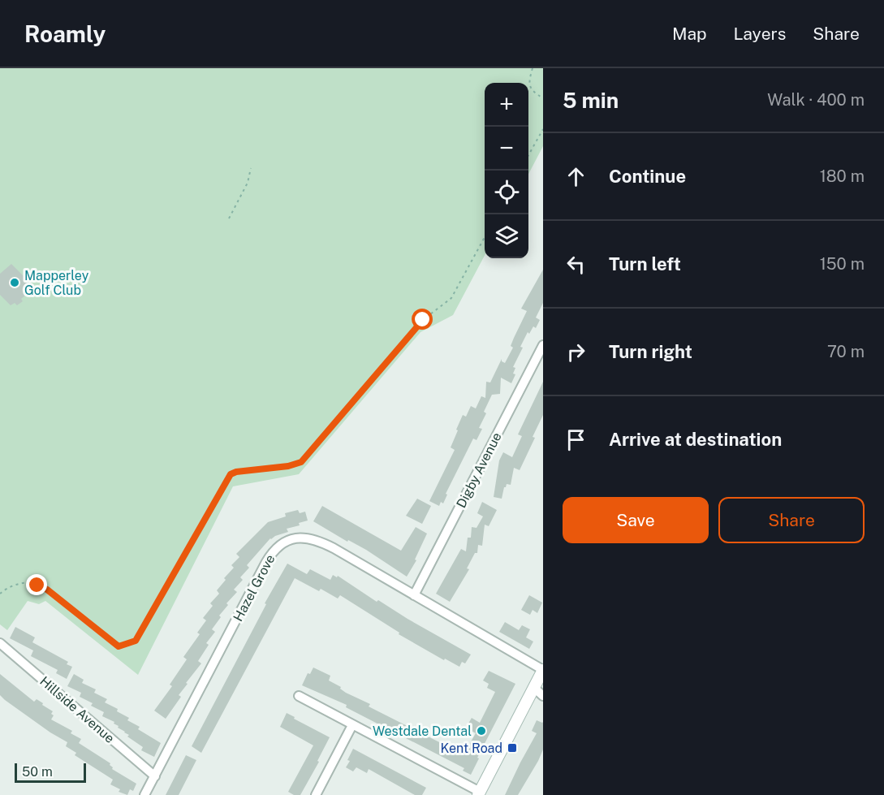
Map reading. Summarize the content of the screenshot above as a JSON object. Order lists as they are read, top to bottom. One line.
{"streets":{"street":["Digby Avenue","Hazel Grove","Hillside Avenue"]},"crossings":[["Digby Avenue","Hazel Grove"],["Hazel Grove","Hillside Avenue"]],"places":{"other":["Mapperley Golf Club","Westdale Dental"],"transit":["Kent Road"]},"scale_bar":"50 m","page":{"header":"Roamly","nav":["Map","Layers","Share"],"heading":["5 min","Walk · 400 m"],"map_buttons":["+","−"],"list":[["Continue","180 m"],["Turn left","150 m"],["Turn right","70 m"],"Arrive at destination"],"buttons":["Save","Share"],"scale":"50 m"}}
